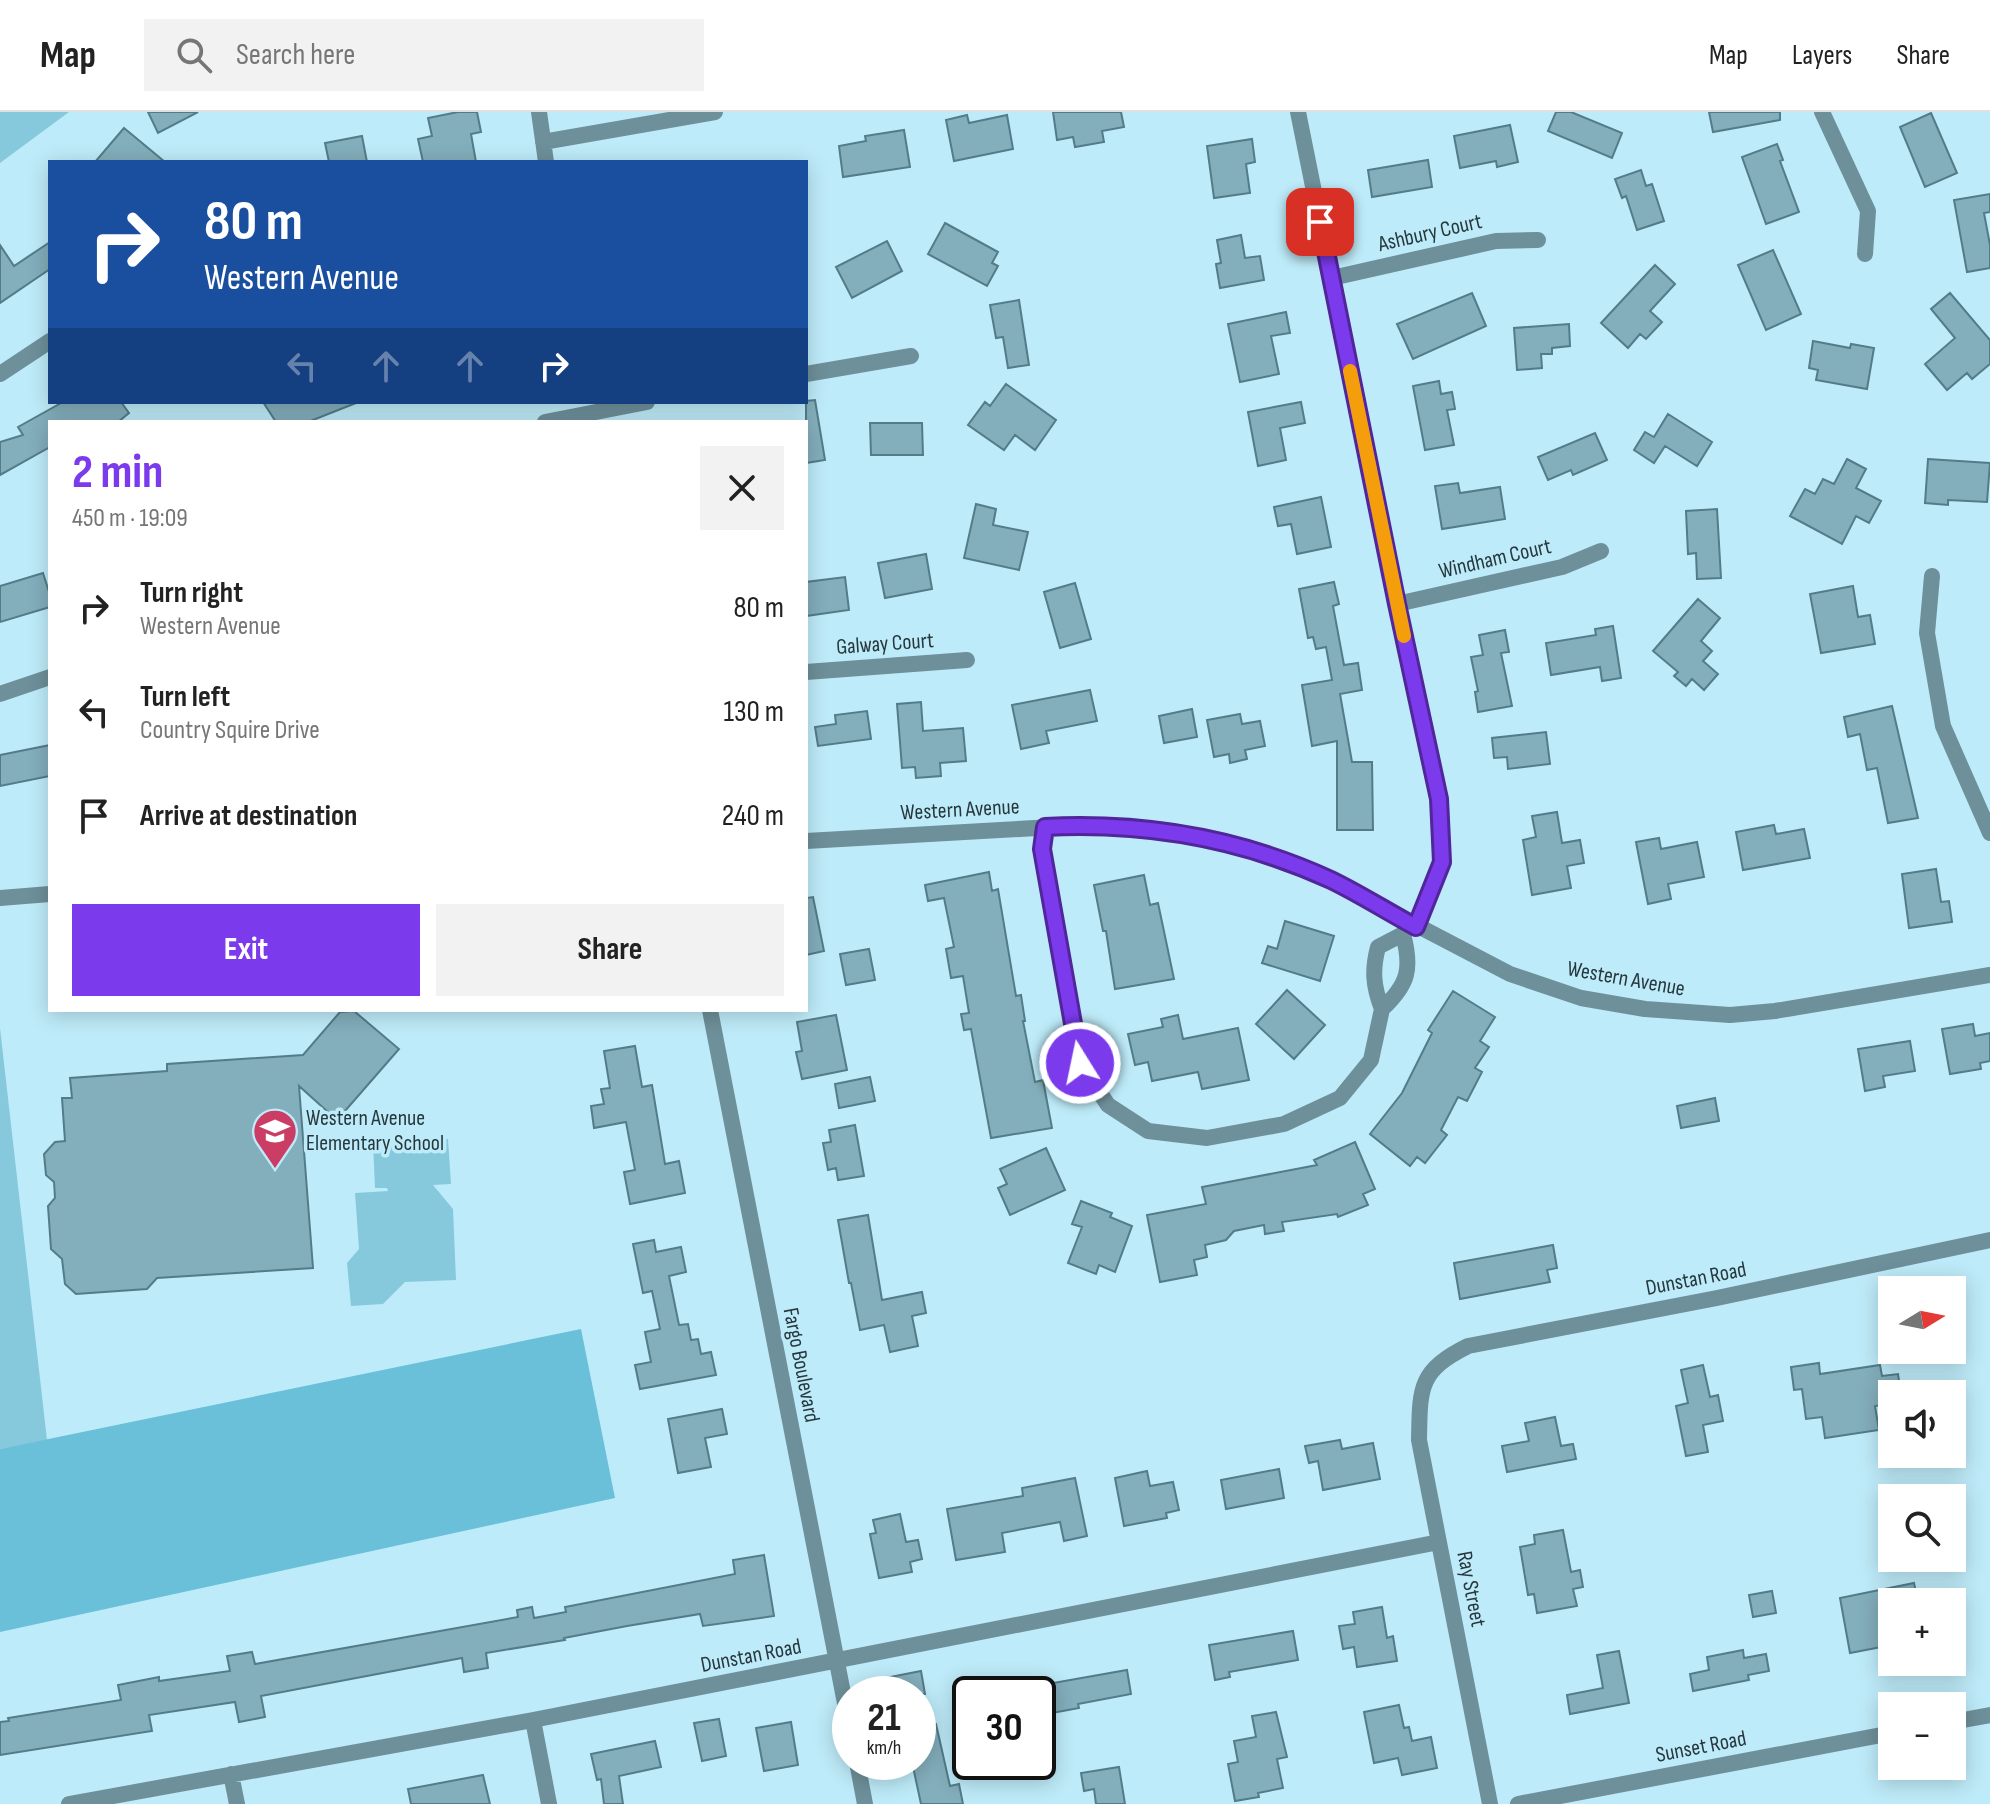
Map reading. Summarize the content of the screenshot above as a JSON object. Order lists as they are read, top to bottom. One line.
{"streets":{"street":["Ashbury Court","Windham Court","Galway Court","Western Avenue","Dunstan Road","Fargo Boulevard","Ray Street","Sunset Road"]},"crossings":[["Dunstan Road","Fargo Boulevard"],["Dunstan Road","Ray Street"]],"places":{"school or university":["Western Avenue Elementary School"]},"north":"right","page":{"header":"Map","search":"Search here","nav":["Map","Layers","Share"],"turn":["80 m","Western Avenue"],"heading":["2 min","450 m · 19:09"],"list":[{"name":"Turn right","note":"Western Avenue","value":"80 m"},{"name":"Turn left","note":"Country Squire Drive","value":"130 m"},{"name":"Arrive at destination","value":"240 m"}],"buttons":["Exit","Share"],"map_buttons":["+","−"],"speed":"21 km/h","limit":"30"}}
